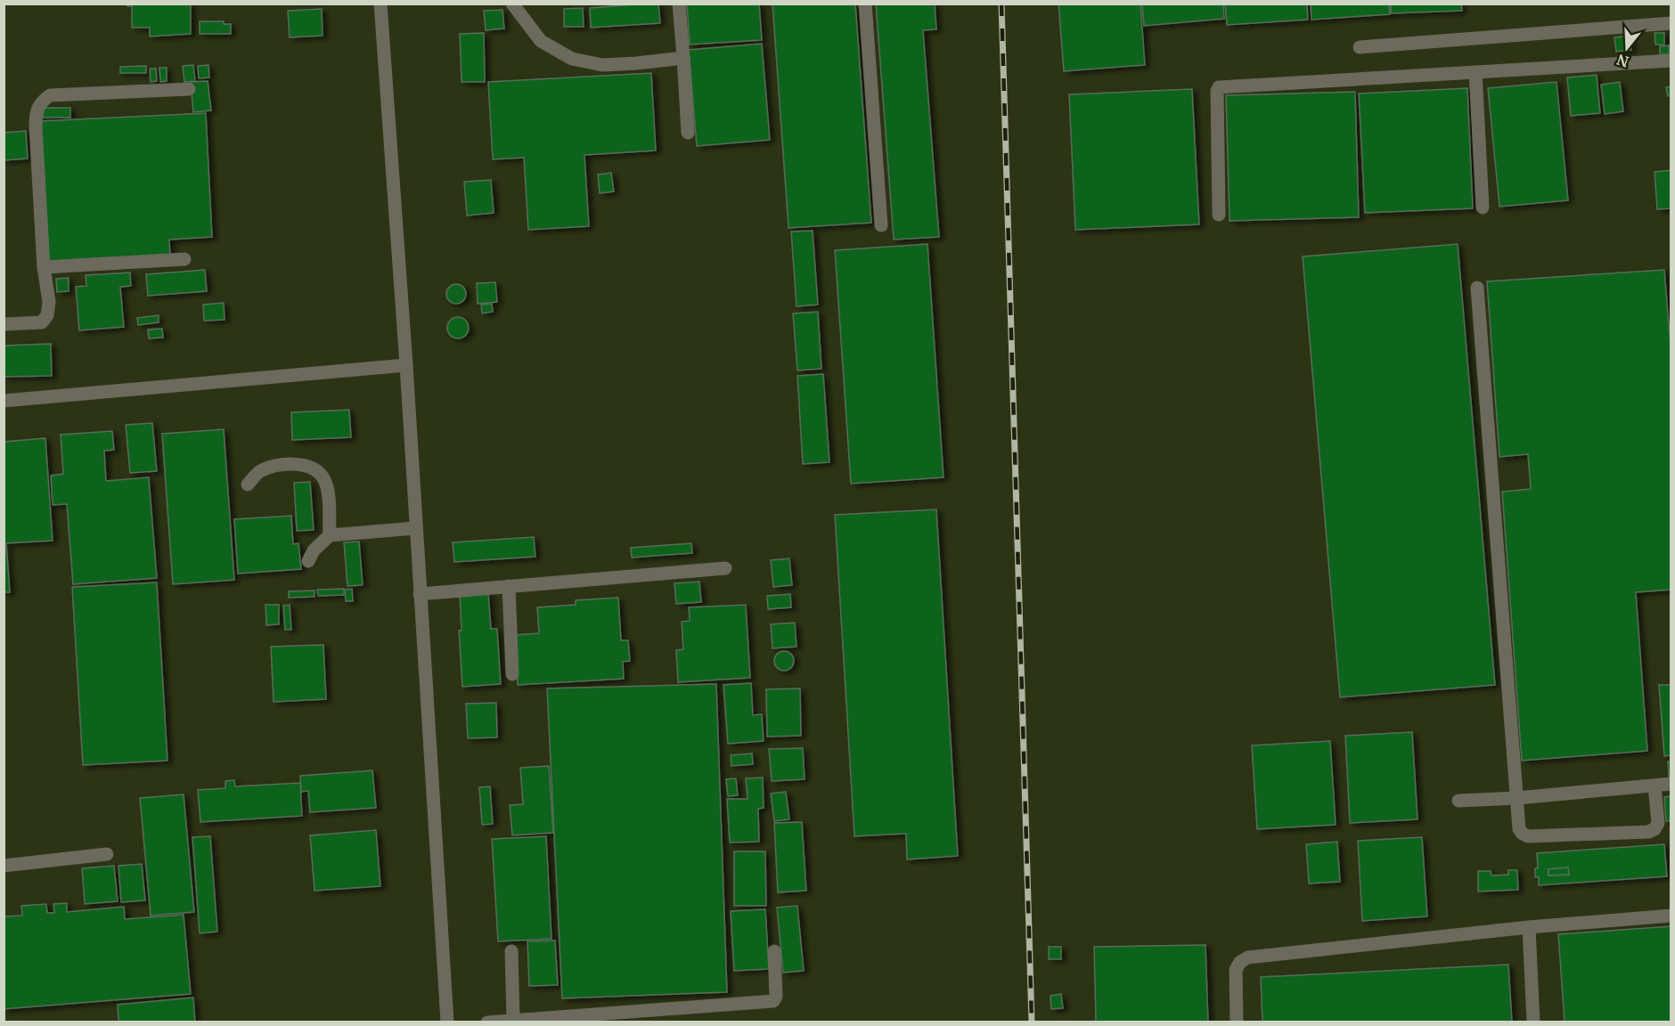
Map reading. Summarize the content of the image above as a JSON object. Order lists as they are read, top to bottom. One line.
{"north":"bottom"}
